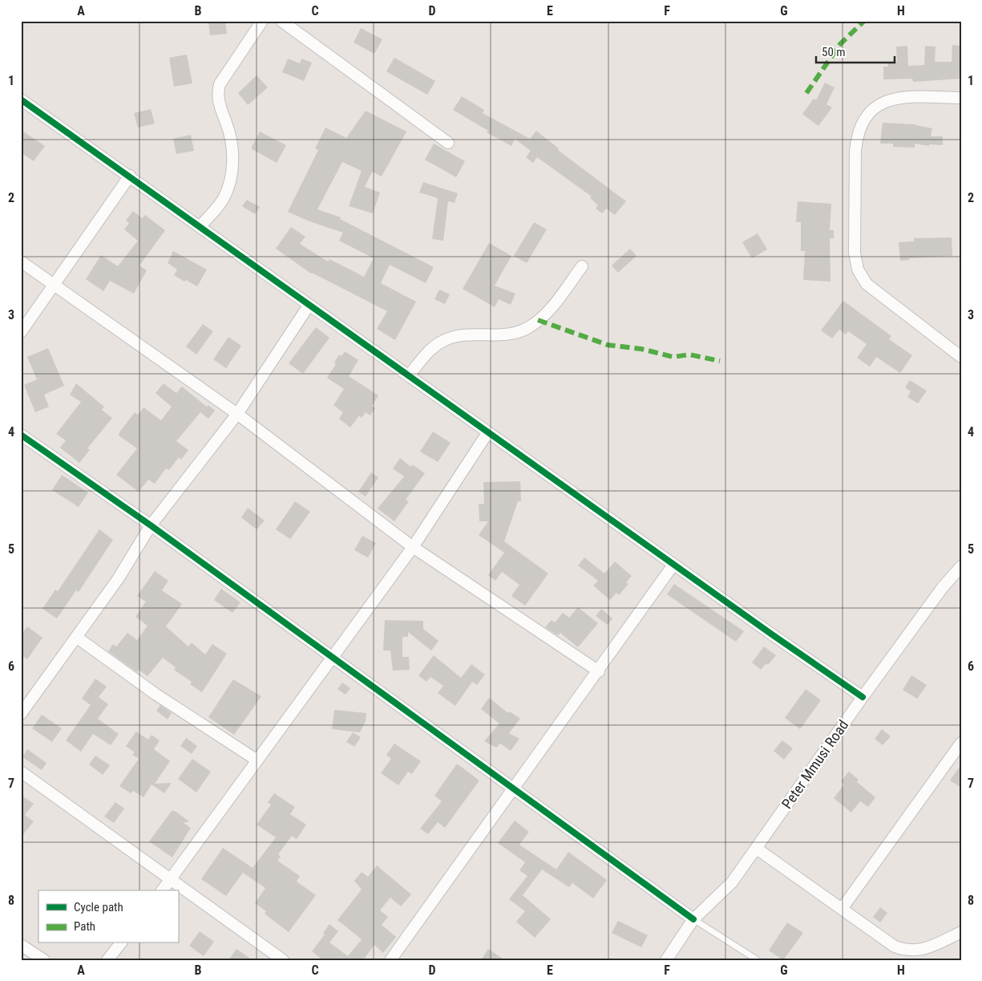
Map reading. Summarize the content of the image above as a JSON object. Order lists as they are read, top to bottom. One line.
{"streets":{"street":["Peter Mmusi Road"]},"legend":["Cycle path","Path"],"scale_bar":"50 m","grid":{"columns":["A","B","C","D","E","F","G","H"],"rows":["1","2","3","4","5","6","7","8"]}}
